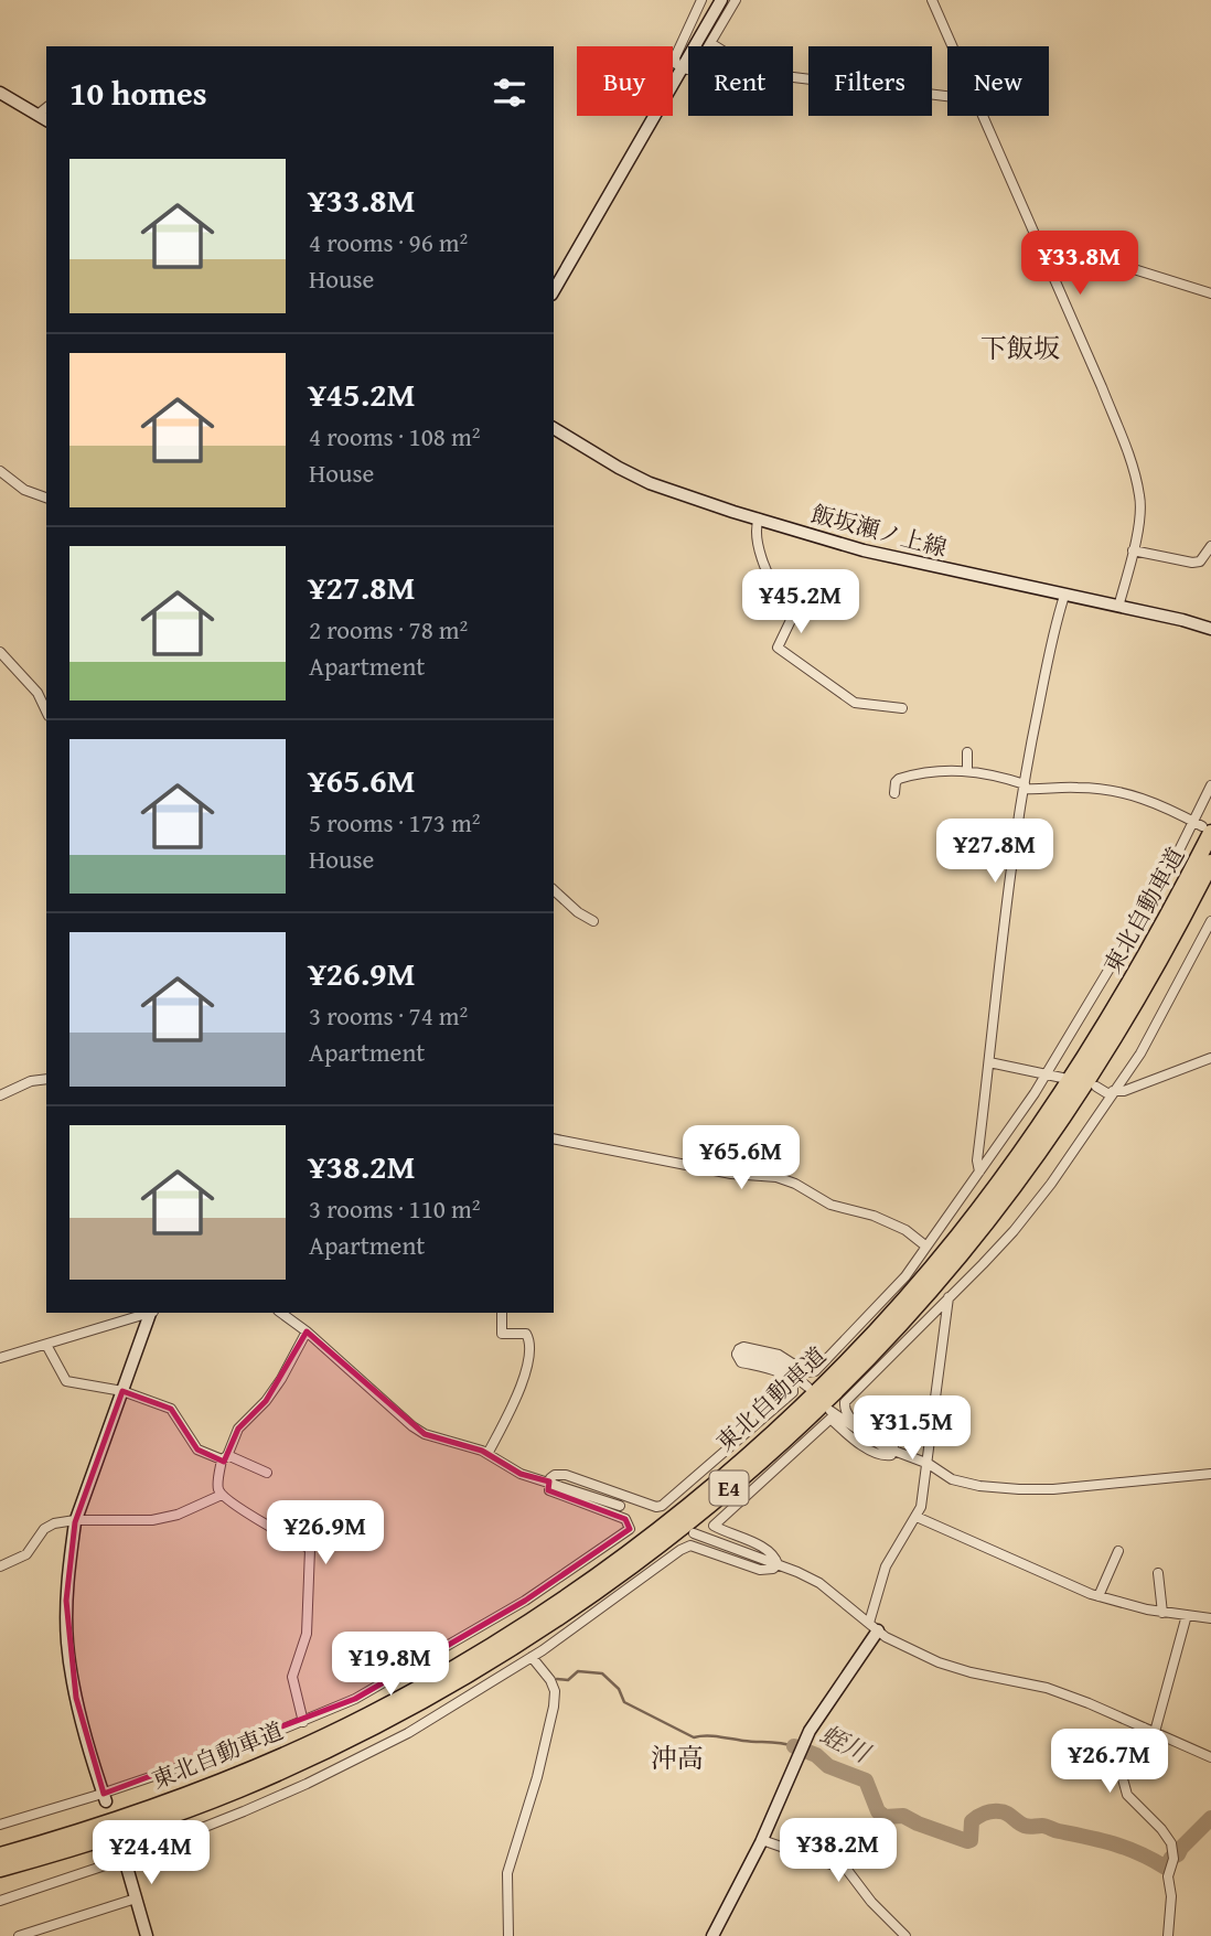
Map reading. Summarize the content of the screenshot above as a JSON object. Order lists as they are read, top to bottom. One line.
{"streets":{"highway":["東北自動車道","E4"],"street":["飯坂瀬ノ上線"]},"districts":["下飯坂","沖高"],"water":["蛭川"],"page":{"chip":["Buy","Rent","Filters","New"],"heading":"10 homes","list":[{"name":"¥33.8M","note":"4 rooms · 96 m² · House"},{"name":"¥45.2M","note":"4 rooms · 108 m² · House"},{"name":"¥27.8M","note":"2 rooms · 78 m² · Apartment"},{"name":"¥65.6M","note":"5 rooms · 173 m² · House"},{"name":"¥26.9M","note":"3 rooms · 74 m² · Apartment"},{"name":"¥38.2M","note":"3 rooms · 110 m² · Apartment"}],"price":["¥33.8M","¥45.2M","¥27.8M","¥65.6M","¥31.5M","¥26.9M","¥19.8M","¥26.7M","¥38.2M","¥24.4M"]}}
